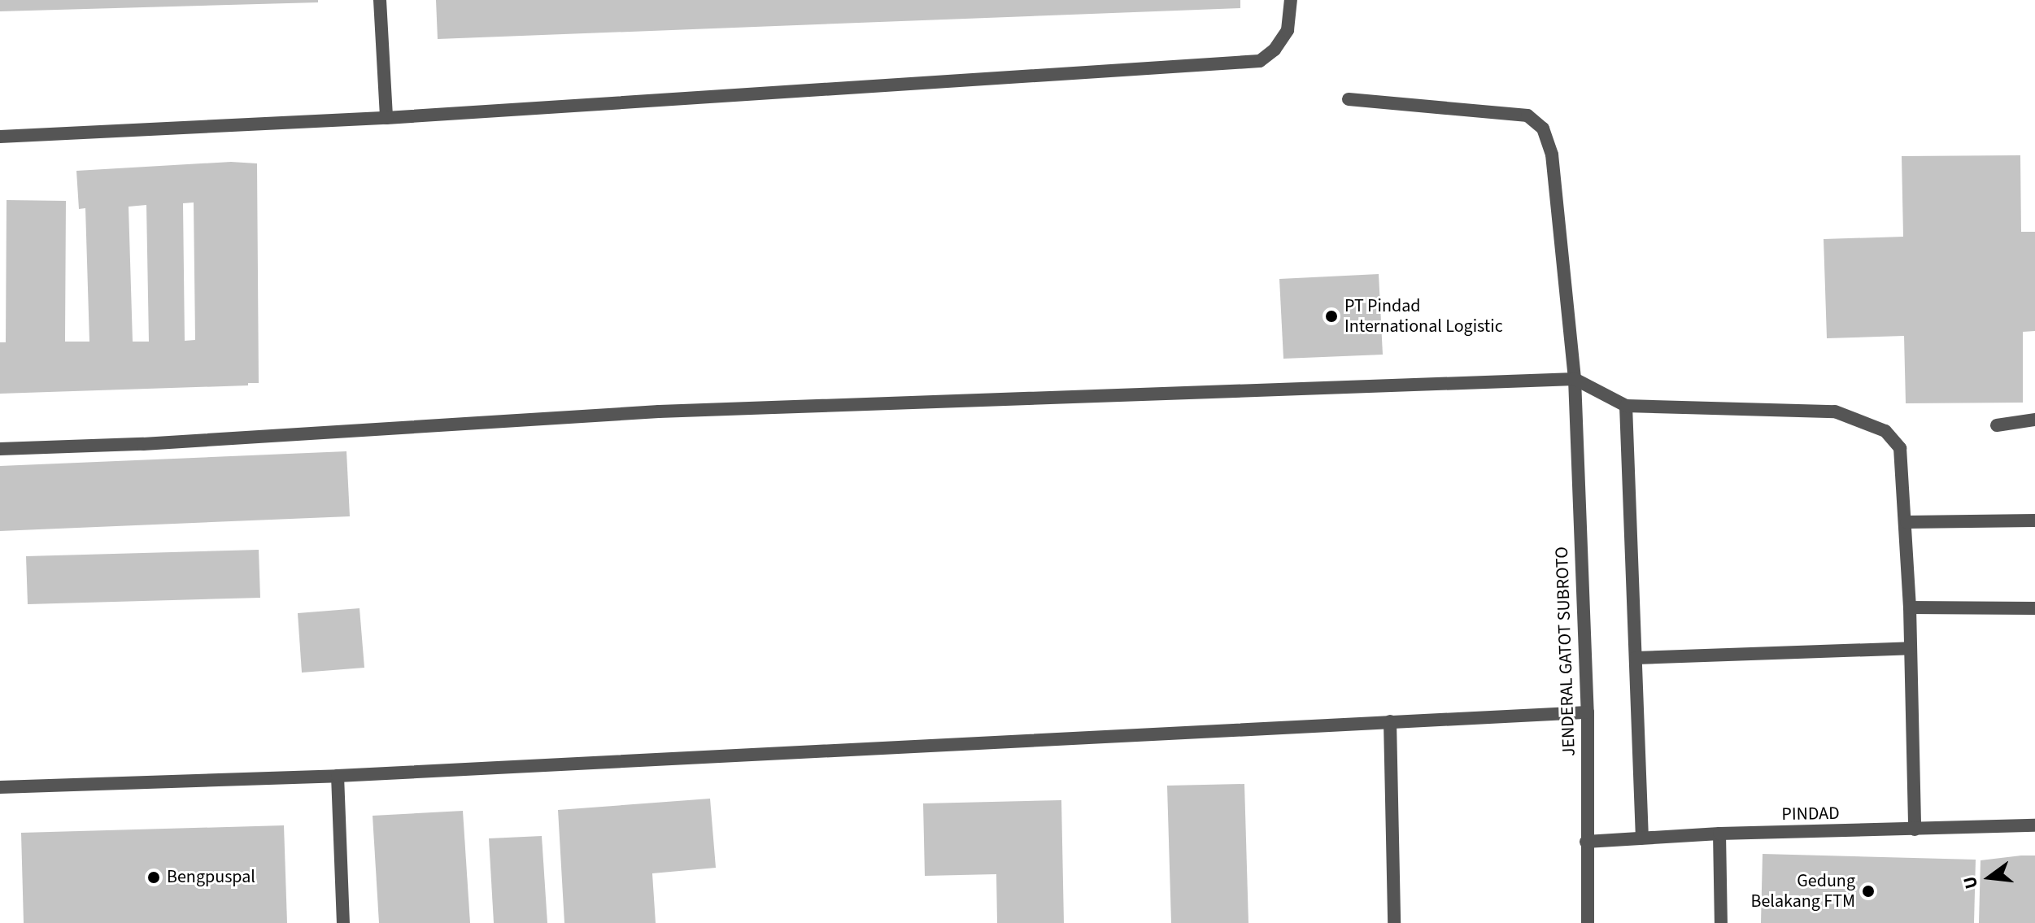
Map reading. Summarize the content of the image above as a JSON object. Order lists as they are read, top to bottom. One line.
{"streets":{"lane":["JENDERAL GATOT SUBROTO","PINDAD"]},"crossings":[["JENDERAL GATOT SUBROTO","PINDAD"]],"places":["PT Pindad International Logistic","Bengpuspal","Gedung Belakang FTM"],"north":"left"}
